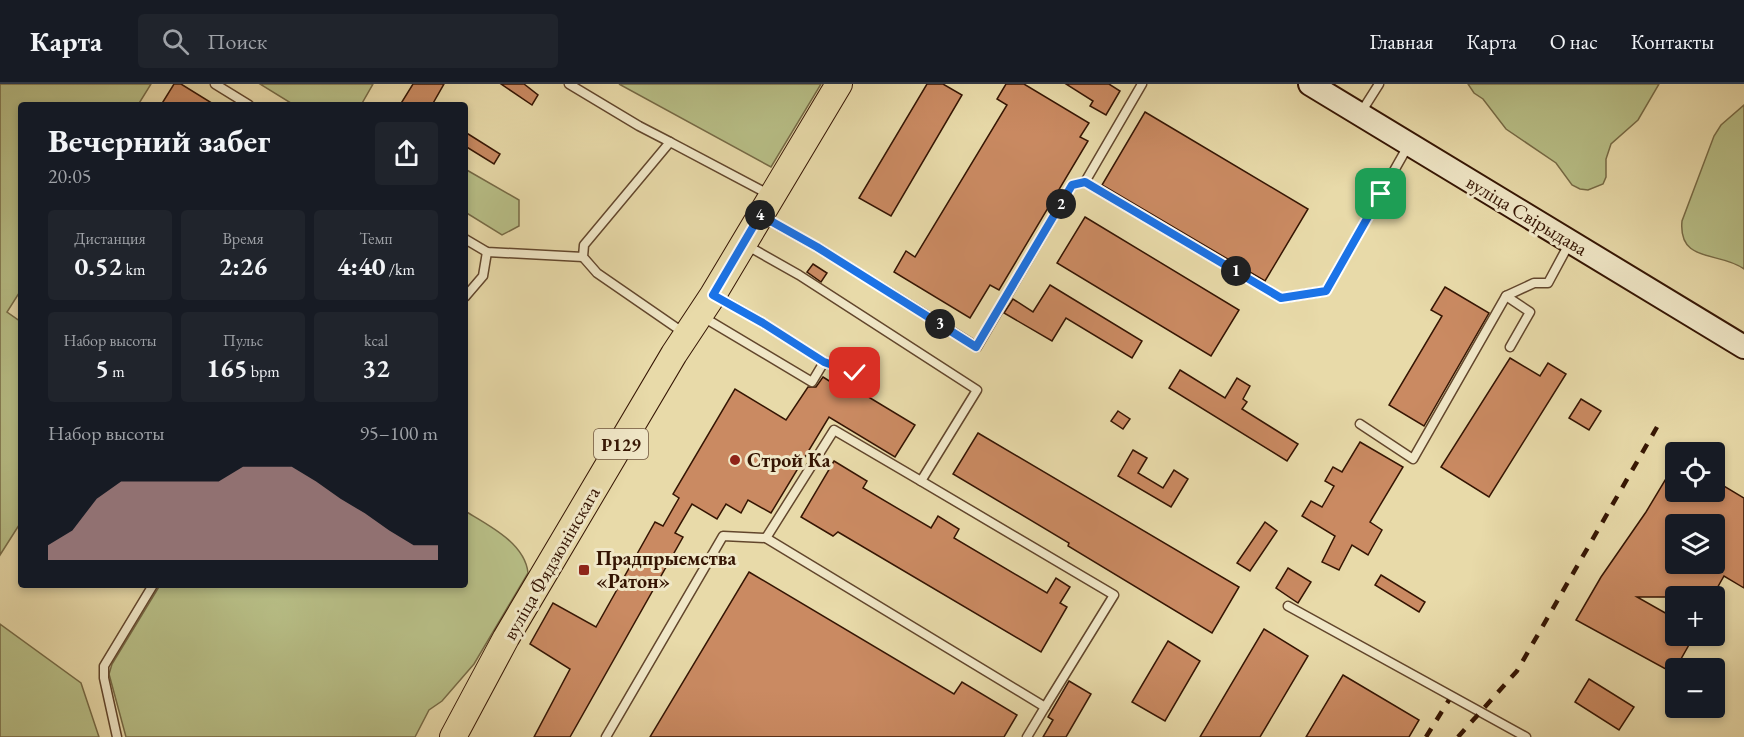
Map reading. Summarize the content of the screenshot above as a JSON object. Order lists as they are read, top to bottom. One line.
{"streets":{"main road":["вуліца Свірыдава","Р129","вуліца Фядзюнінскага"]},"places":{"other":["Строй Ка"],"transit":["Прадпрыемства «Ратон»"]},"page":{"header":"Карта","search":"Поиск","nav":["Главная","Карта","О нас","Контакты"],"heading":["Вечерний забег","20:05"],"pins":["2","4","1","3"],"stats":[["Дистанция","0.52 km"],["Время","2:26"],["Темп","4:40 /km"],["Набор высоты","5 m"],["Пульс","165 bpm"],["kcal","32"]],"chart":["Набор высоты","95–100 m"],"map_buttons":["+","−"]}}
